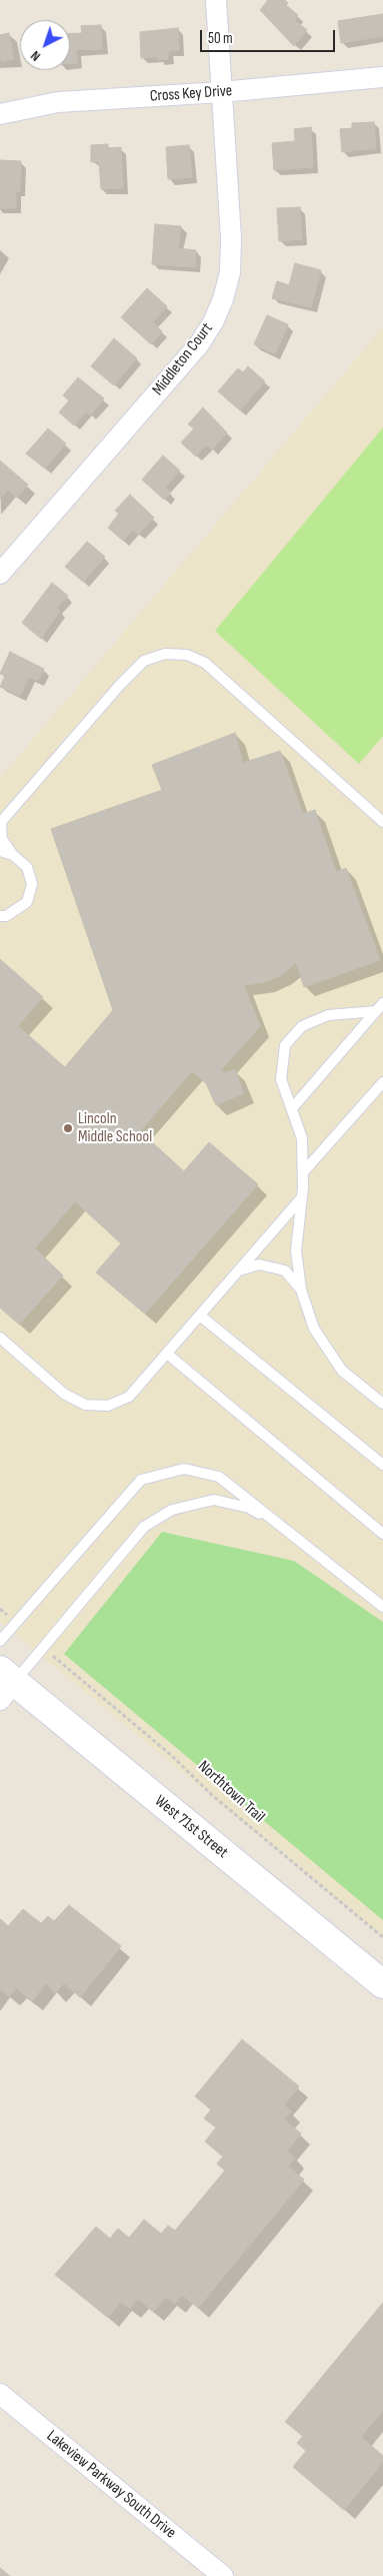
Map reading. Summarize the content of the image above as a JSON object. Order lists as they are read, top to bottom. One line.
{"streets":{"main road":["West 71st Street"],"street":["Cross Key Drive","Middleton Court","Lakeview Parkway South Drive"],"path":["Northtown Trail"]},"crossings":[["Cross Key Drive","Middleton Court"]],"places":["Lincoln Middle School"],"scale_bar":"50 m","north":"bottom left"}
